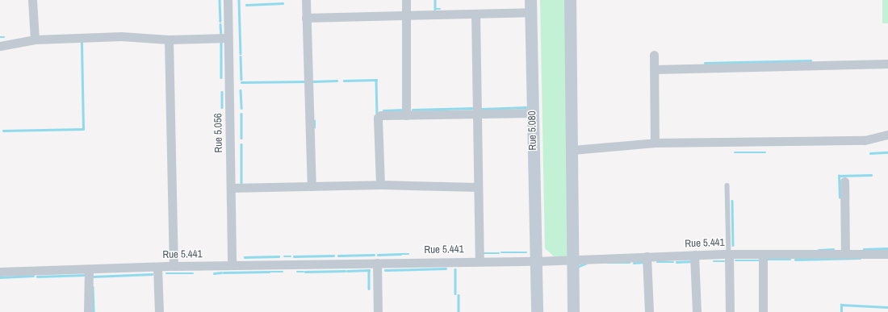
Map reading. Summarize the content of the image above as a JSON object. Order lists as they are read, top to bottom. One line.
{"streets":{"main road":["Rue 5.080"],"street":["Rue 5.056","Rue 5.441"]},"crossings":[["Rue 5.080","Rue 5.441"],["Rue 5.056","Rue 5.441"]]}
